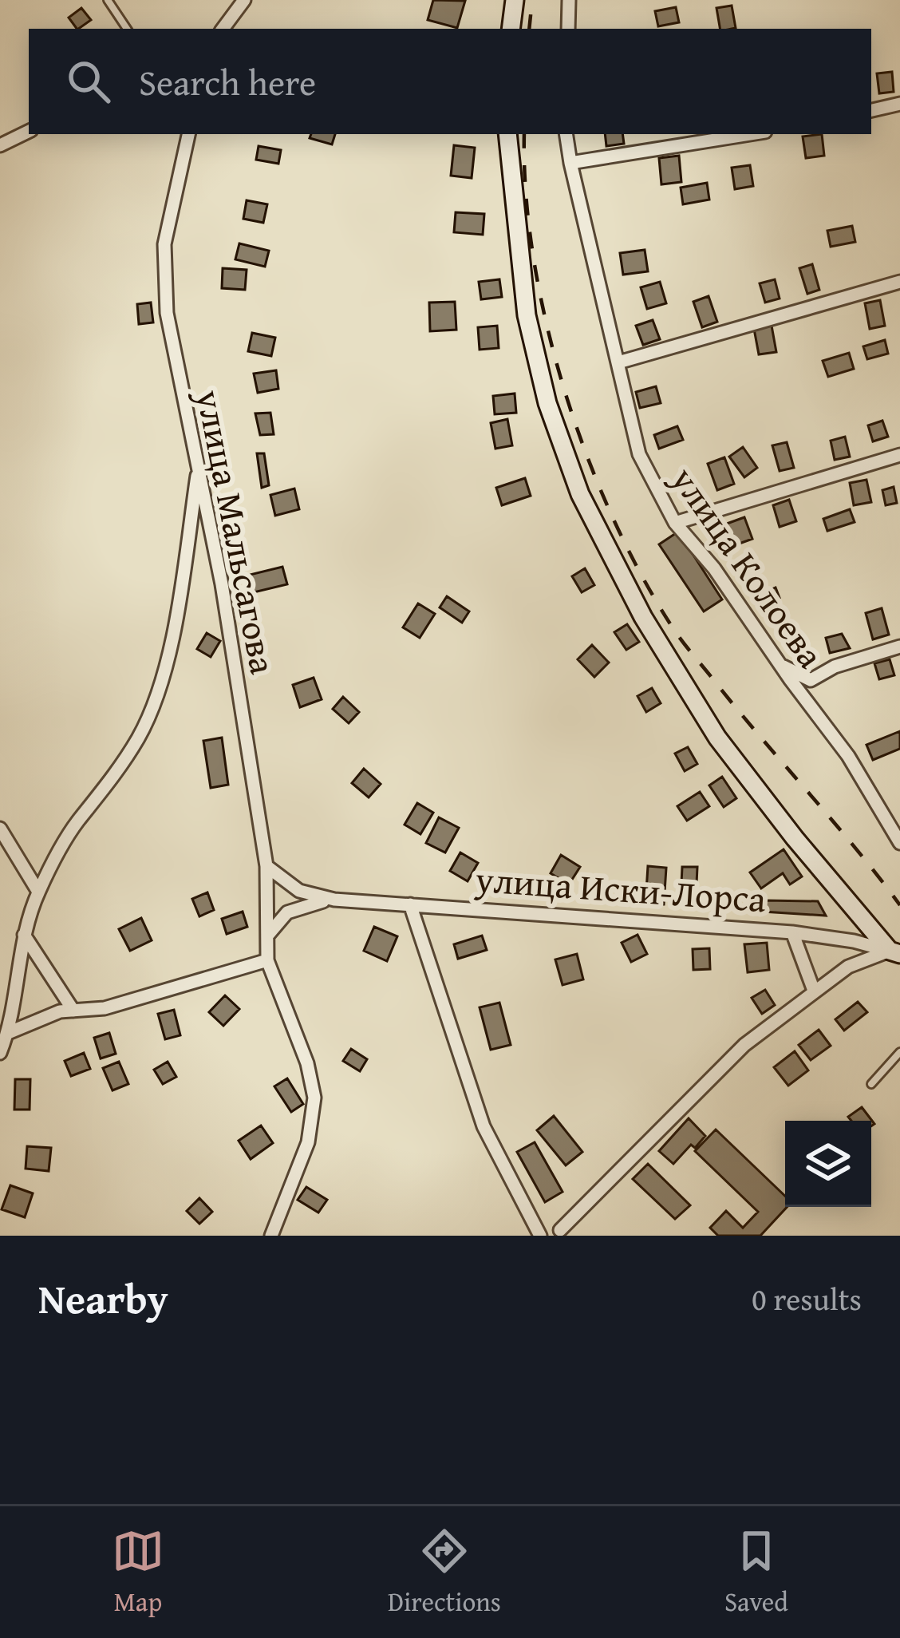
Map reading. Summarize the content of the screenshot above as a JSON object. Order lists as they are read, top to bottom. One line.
{"streets":{"street":["улица Мальсагова","улица Колоева","улица Иски-Лорса"]},"page":{"search":"Search here","heading":["Nearby","0 results"],"nav":["Map","Directions","Saved"]}}
